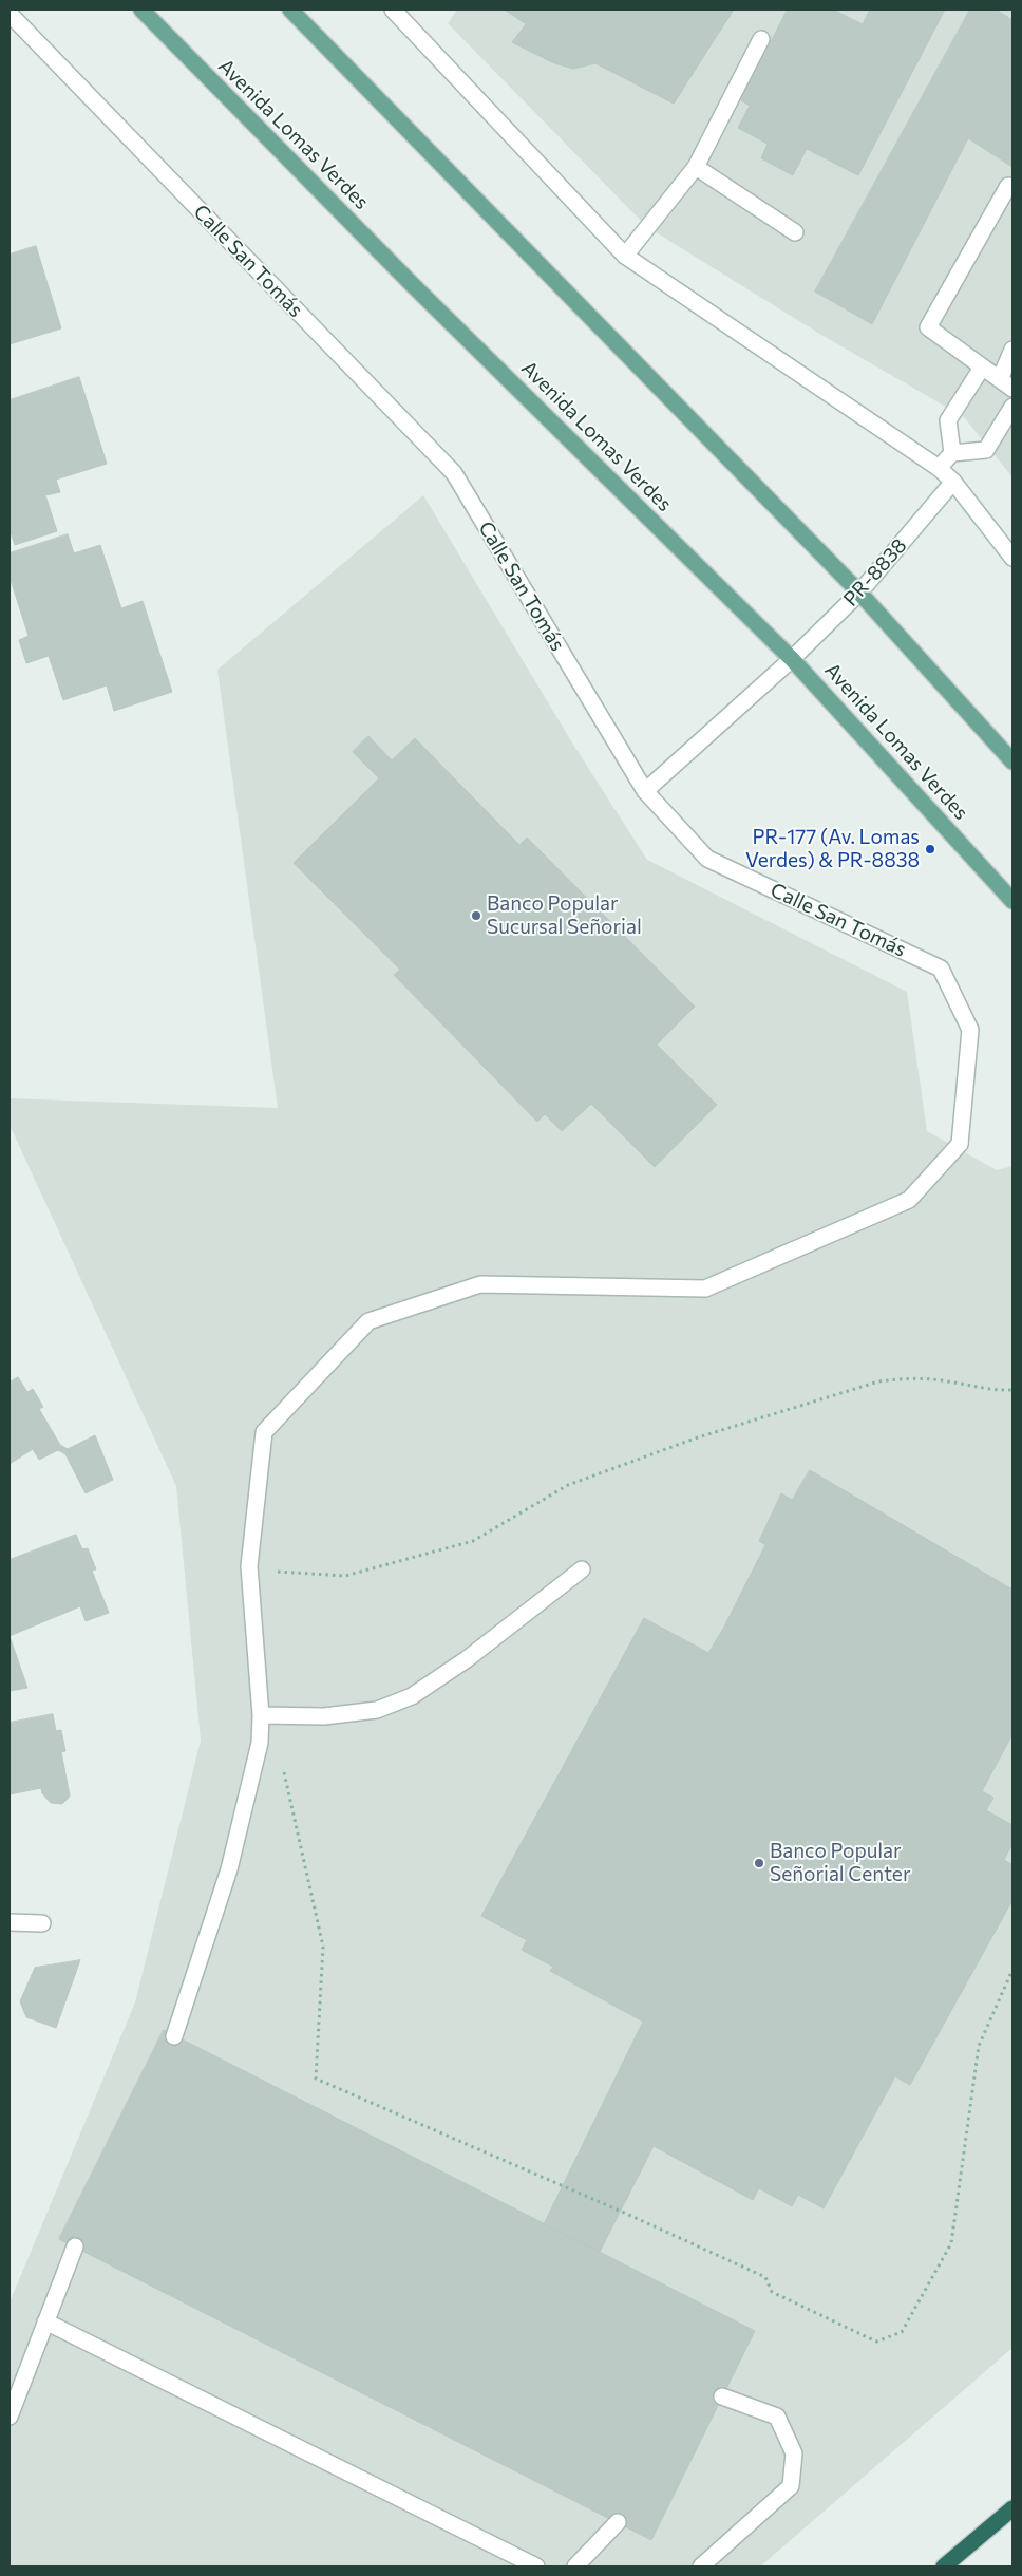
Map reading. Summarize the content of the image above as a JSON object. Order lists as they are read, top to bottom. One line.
{"streets":{"main road":["Avenida Lomas Verdes"],"street":["Calle San Tomás","PR-8838"]},"crossings":[["Avenida Lomas Verdes","PR-8838"],["Calle San Tomás","PR-8838"]],"places":["PR-177 (Av. Lomas Verdes) & PR-8838","Banco Popular Sucursal Señorial","Banco Popular Señorial Center"]}
